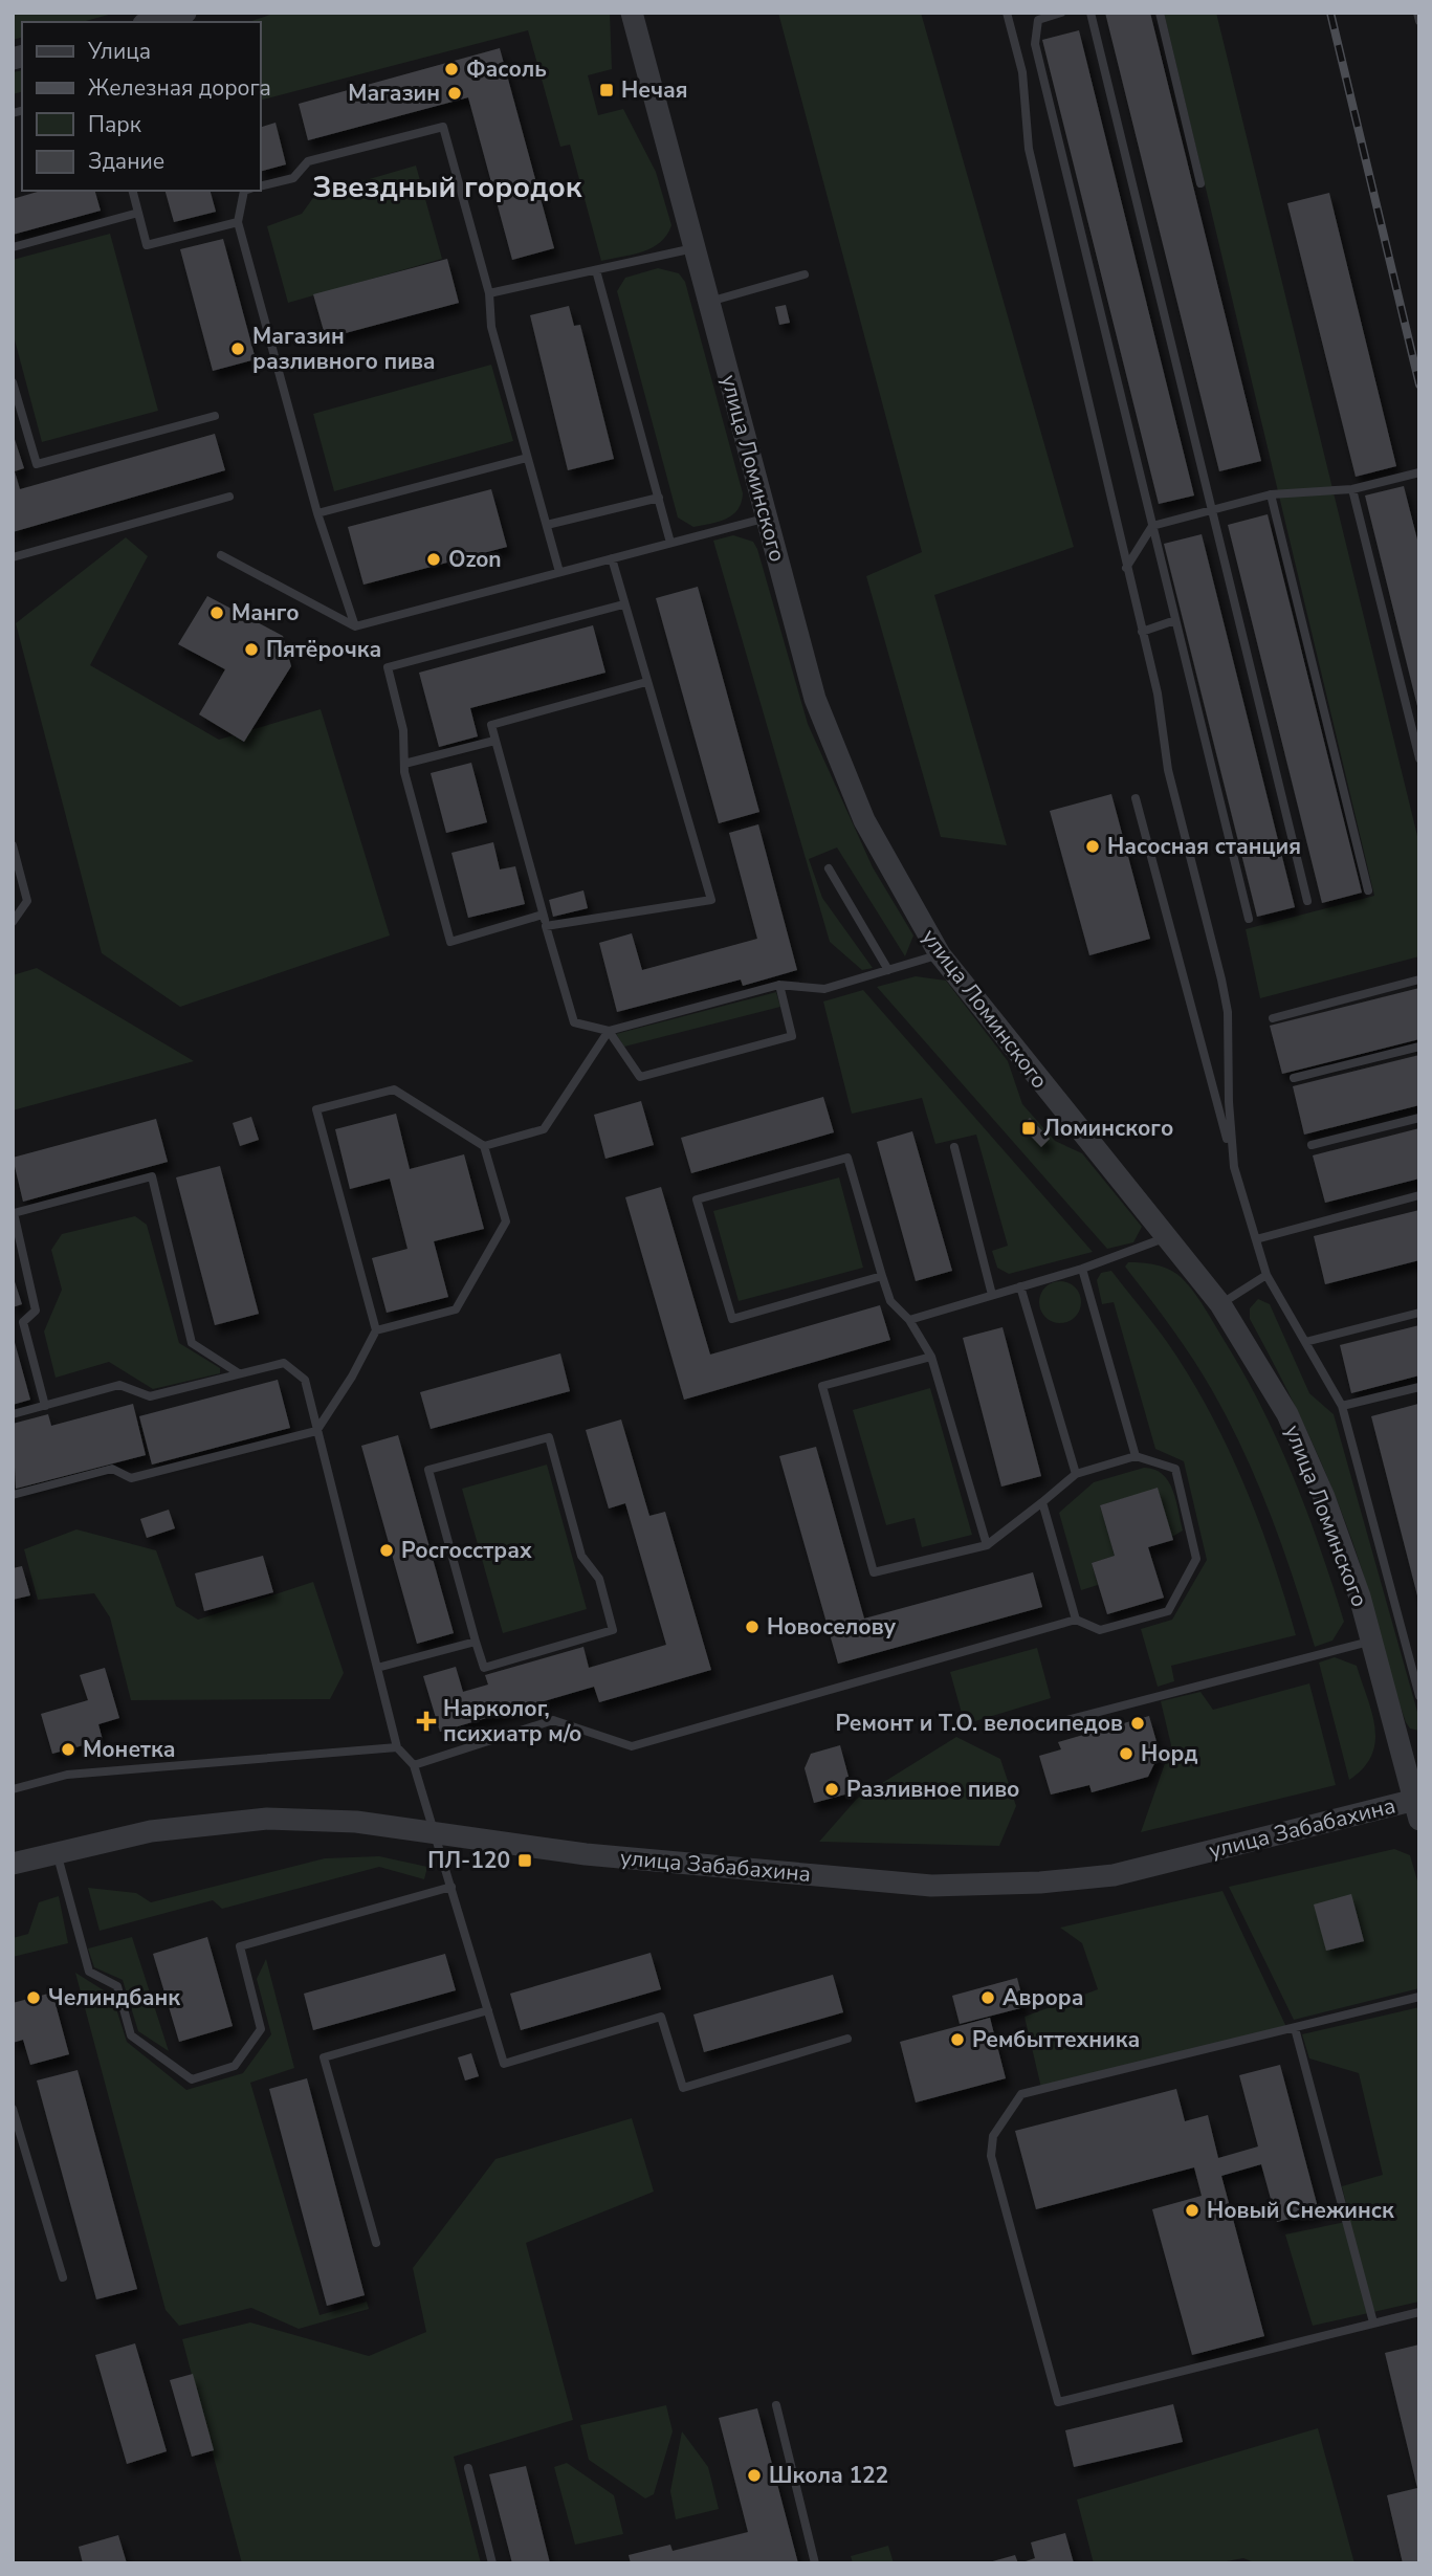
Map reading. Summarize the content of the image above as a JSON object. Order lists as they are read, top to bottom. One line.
{"streets":{"street":["улица Ломинского","улица Забабахина"]},"crossings":[["улица Ломинского","улица Забабахина"]],"districts":["Звездный городок"],"places":{"other":["Фасоль","Магазин","Магазин разливного пива","Ozon","Манго","Пятёрочка","Насосная станция","Росгосстрах","Новоселову","Ремонт и Т.О. велосипедов","Монетка","Норд","Разливное пиво","Челиндбанк","Аврора","Рембыттехника","Новый Снежинск","Школа 122"],"transit":["Нечая","Ломинского","ПЛ-120"],"health":["Нарколог, психиатр м/о"]},"legend":["Улица","Железная дорога","Парк","Здание"]}
